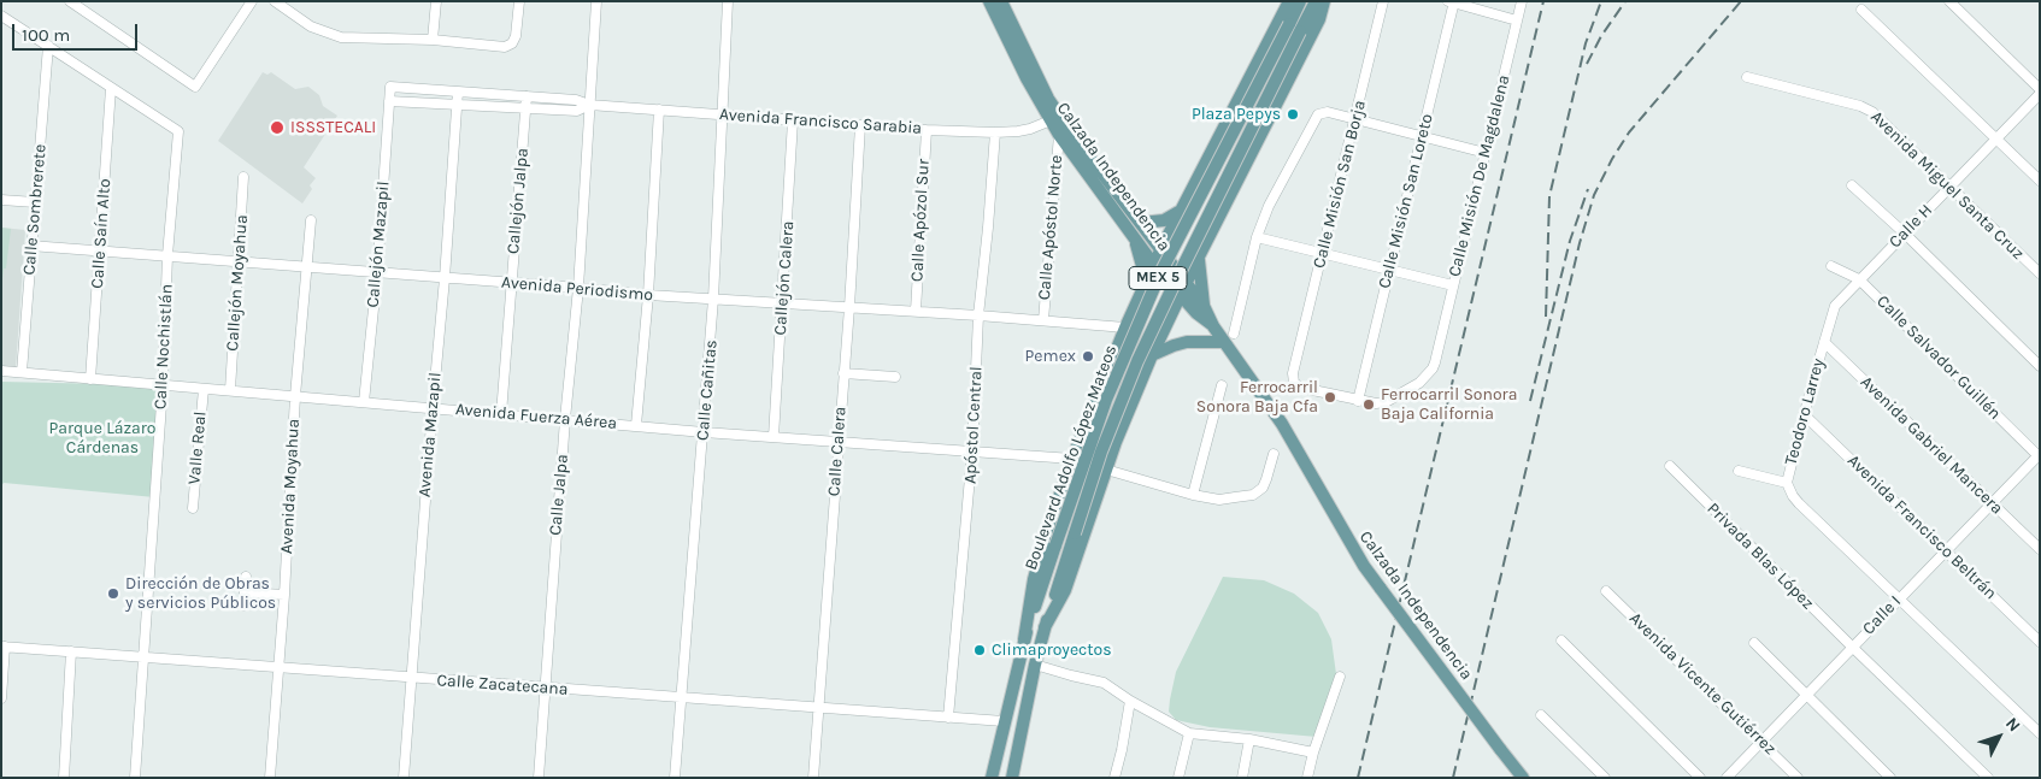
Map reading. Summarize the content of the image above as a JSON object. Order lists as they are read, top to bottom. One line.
{"streets":{"main road":["Calzada Independencia","MEX 5","Boulevard Adolfo López Mateos"],"street":["Avenida Francisco Sarabia","Calle Misión De Magdalena","Calle Misión San Borja","Avenida Miguel Santa Cruz","Callejón Jalpa","Calle Misión San Loreto","Calle Sombrerete","Calle Apózol Sur","Calle H","Calle Apóstol Norte","Calle Saín Alto","Callejón Mazapil","Callejón Calera","Callejón Moyahua","Avenida Periodismo","Calle Nochistlán","Calle Salvador Guillén","Calle Cañitas","Teodoro Larrey","Avenida Fuerza Aérea","Apóstol Central","Avenida Mazapil","Avenida Gabriel Mancera","Valle Real","Calle Calera","Avenida Moyahua","Calle Jalpa","Avenida Francisco Beltrán","Privada Blas López","Calle I","Avenida Vicente Gutiérrez","Calle Zacatecana"]},"crossings":[["Avenida Francisco Sarabia","Calzada Independencia"],["Avenida Francisco Sarabia","Callejón Jalpa"],["Avenida Francisco Sarabia","Calle Apózol Sur"],["Avenida Francisco Sarabia","Callejón Mazapil"],["Avenida Francisco Sarabia","Callejón Calera"],["Avenida Francisco Sarabia","Calle Cañitas"],["Avenida Francisco Sarabia","Apóstol Central"],["Avenida Francisco Sarabia","Avenida Mazapil"],["Avenida Francisco Sarabia","Calle Calera"],["Avenida Francisco Sarabia","Calle Jalpa"],["Calle Misión De Magdalena","Calle Misión San Borja"],["Calle Misión De Magdalena","Calle Misión San Loreto"],["Calzada Independencia","Calle Apóstol Norte"],["Avenida Miguel Santa Cruz","Calle H"],["Callejón Jalpa","Avenida Periodismo"],["Callejón Jalpa","Avenida Fuerza Aérea"],["Calle Sombrerete","Avenida Periodismo"],["Calle Sombrerete","Avenida Fuerza Aérea"],["Calle Apózol Sur","Avenida Periodismo"],["Calle H","Calle Salvador Guillén"],["Calle H","Teodoro Larrey"],["Calle H","Avenida Gabriel Mancera"],["Calle Apóstol Norte","Avenida Periodismo"],["Calle Saín Alto","Avenida Periodismo"],["Calle Saín Alto","Calle Nochistlán"],["Calle Saín Alto","Avenida Fuerza Aérea"],["Callejón Mazapil","Avenida Periodismo"],["Callejón Mazapil","Avenida Fuerza Aérea"],["Callejón Calera","Avenida Periodismo"],["Callejón Calera","Avenida Fuerza Aérea"],["Callejón Moyahua","Avenida Periodismo"],["Callejón Moyahua","Avenida Fuerza Aérea"],["Avenida Periodismo","Calle Nochistlán"],["Avenida Periodismo","Calle Cañitas"],["Avenida Periodismo","Apóstol Central"],["Avenida Periodismo","Avenida Mazapil"],["Avenida Periodismo","Calle Calera"],["Avenida Periodismo","Avenida Moyahua"],["Avenida Periodismo","Calle Jalpa"],["Calle Nochistlán","Avenida Fuerza Aérea"],["Calle Nochistlán","Calle Zacatecana"],["Calle Salvador Guillén","Calle I"],["Calle Cañitas","Avenida Fuerza Aérea"],["Calle Cañitas","Calle Zacatecana"],["Teodoro Larrey","Avenida Gabriel Mancera"],["Teodoro Larrey","Avenida Francisco Beltrán"],["Avenida Fuerza Aérea","Apóstol Central"],["Avenida Fuerza Aérea","Avenida Mazapil"],["Avenida Fuerza Aérea","Valle Real"],["Avenida Fuerza Aérea","Calle Calera"],["Avenida Fuerza Aérea","Avenida Moyahua"],["Avenida Fuerza Aérea","Calle Jalpa"],["Apóstol Central","Calle Zacatecana"],["Avenida Mazapil","Calle Zacatecana"],["Avenida Gabriel Mancera","Calle I"],["Calle Calera","Calle Zacatecana"],["Boulevard Adolfo López Mateos","Calle Zacatecana"],["Avenida Moyahua","Calle Zacatecana"],["Calle Jalpa","Calle Zacatecana"],["Avenida Francisco Beltrán","Calle I"],["Privada Blas López","Calle I"],["Calle I","Avenida Vicente Gutiérrez"]],"parks":["Parque Lázaro Cárdenas"],"places":["Plaza Pepys","ISSSTECALI","Pemex","Ferrocarril Sonora Baja Cfa","Ferrocarril Sonora Baja California","Dirección de Obras y servicios Públicos","Climaproyectos"],"scale_bar":"100 m","north":"top right"}
